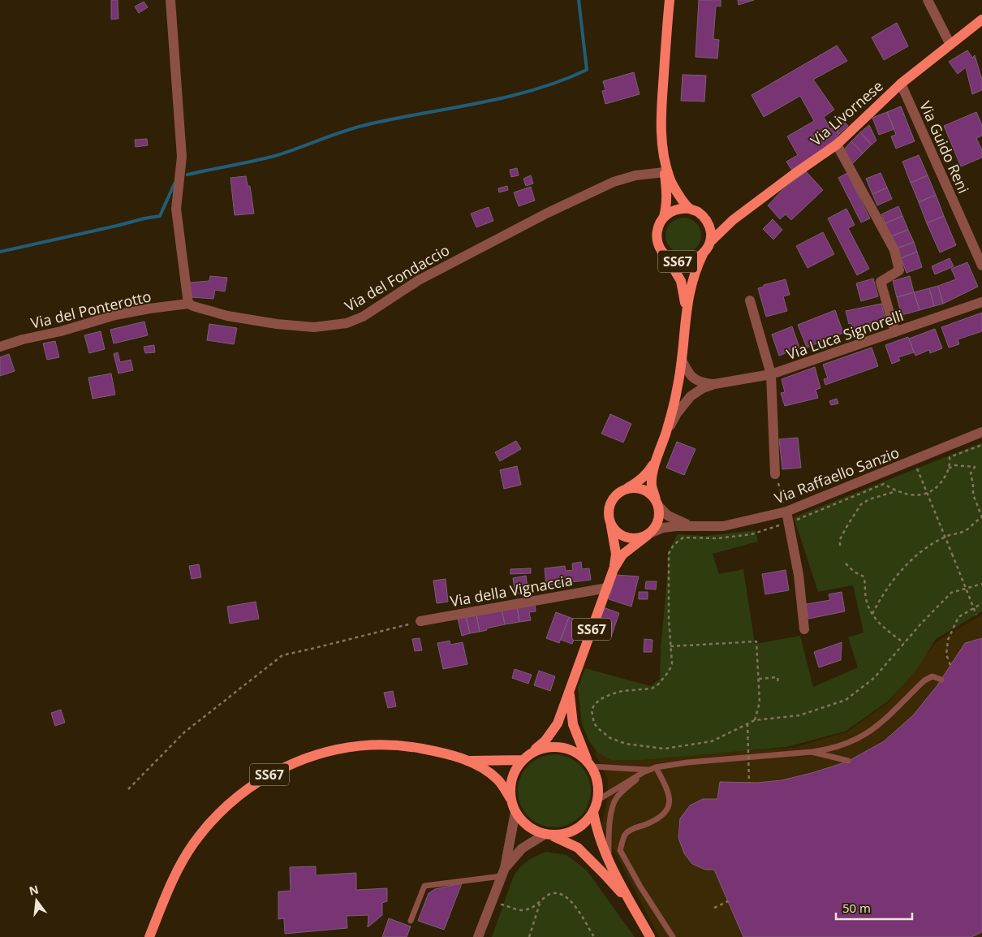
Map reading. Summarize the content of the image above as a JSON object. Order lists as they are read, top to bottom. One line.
{"streets":{"main road":["Via Livornese","SS67"],"street":["Via Guido Reni","Via del Fondaccio","Via del Ponterotto","Via Luca Signorelli","Via Raffaello Sanzio","Via della Vignaccia"]},"crossings":[["Via Livornese","Via Guido Reni"],["Via Livornese","SS67"],["Via Livornese","Via del Fondaccio"],["Via Livornese","Via Raffaello Sanzio"],["Via Livornese","Via della Vignaccia"],["Via del Fondaccio","Via del Ponterotto"]],"scale_bar":"50 m","north":"top"}
